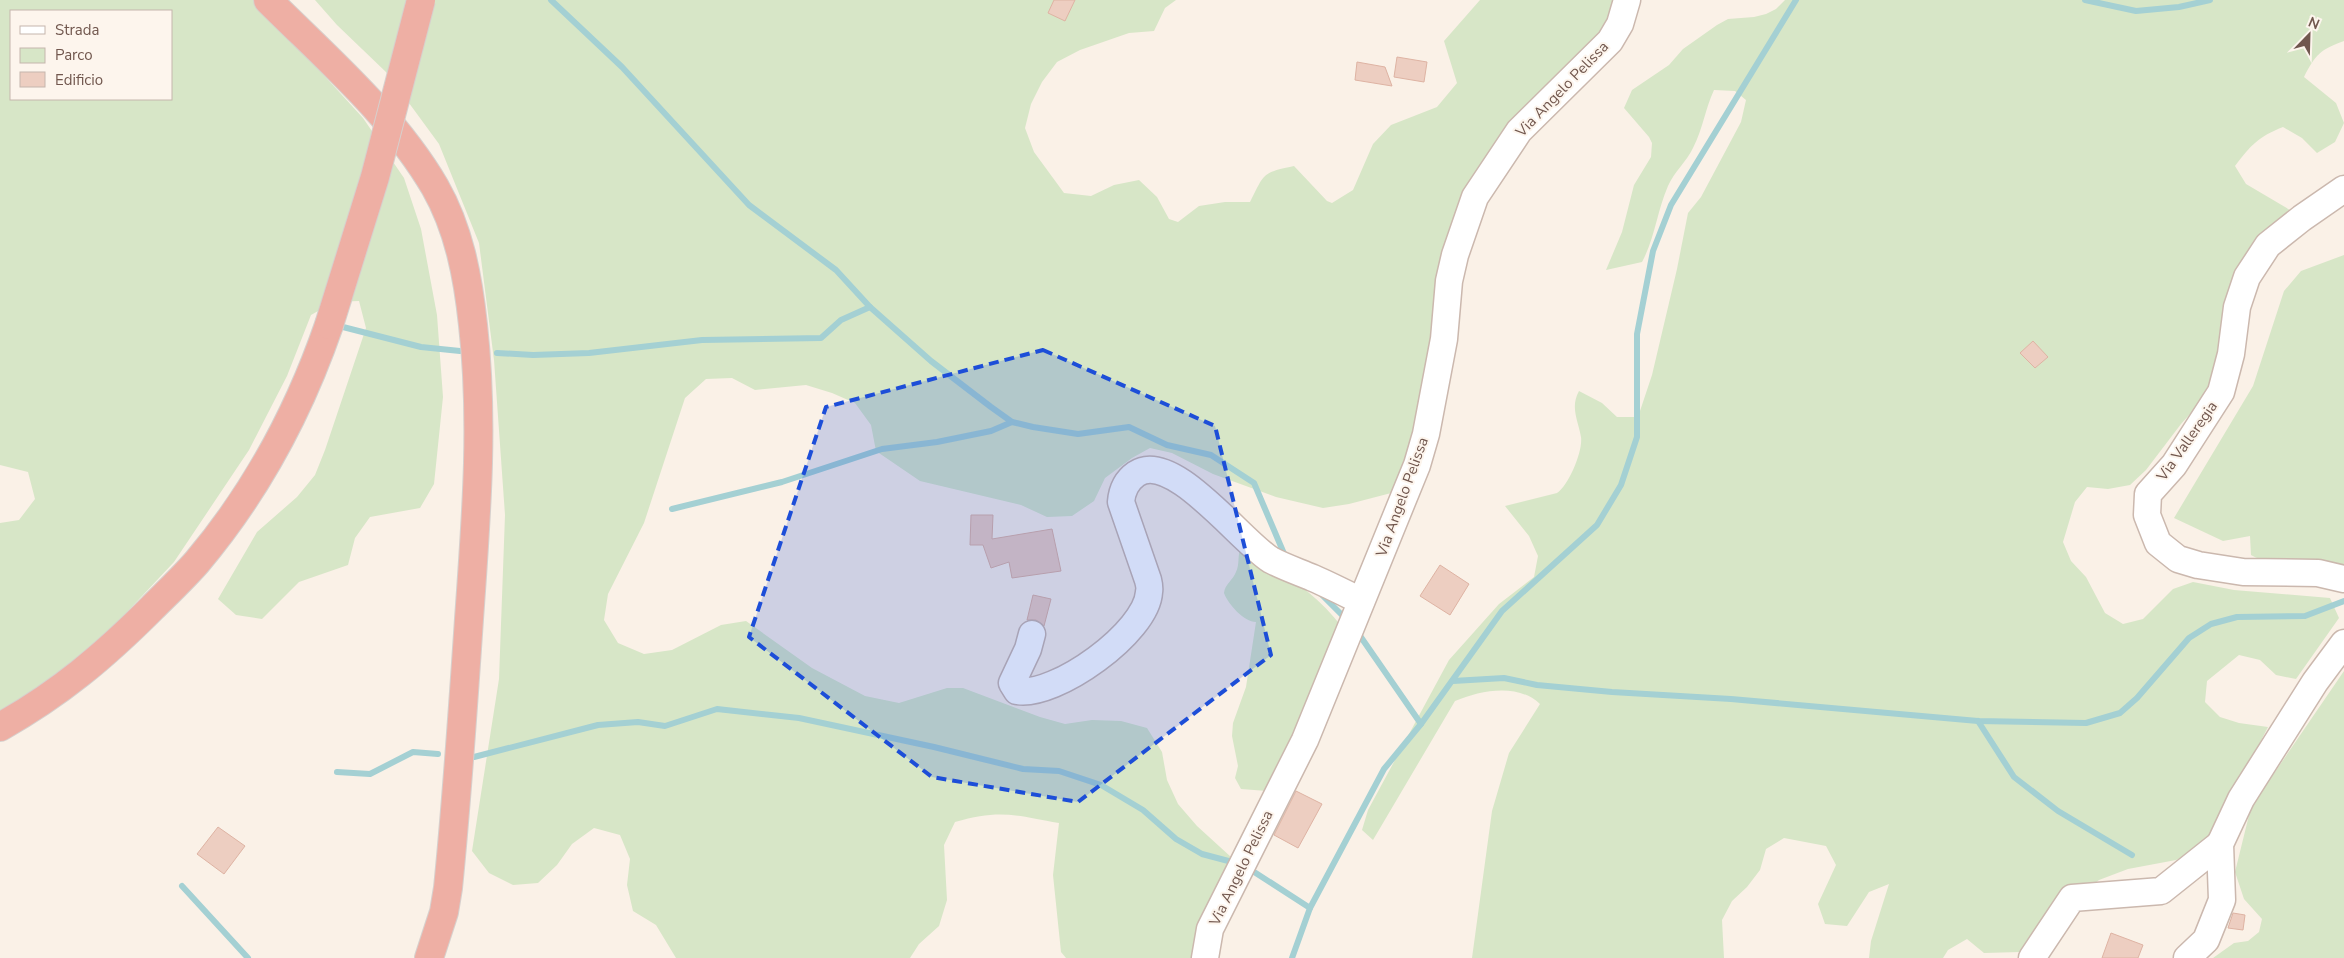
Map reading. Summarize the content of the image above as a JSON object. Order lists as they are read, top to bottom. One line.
{"streets":{"street":["Via Angelo Pelissa","Via Valleregia"]},"legend":["Strada","Parco","Edificio"],"north":"top right"}
